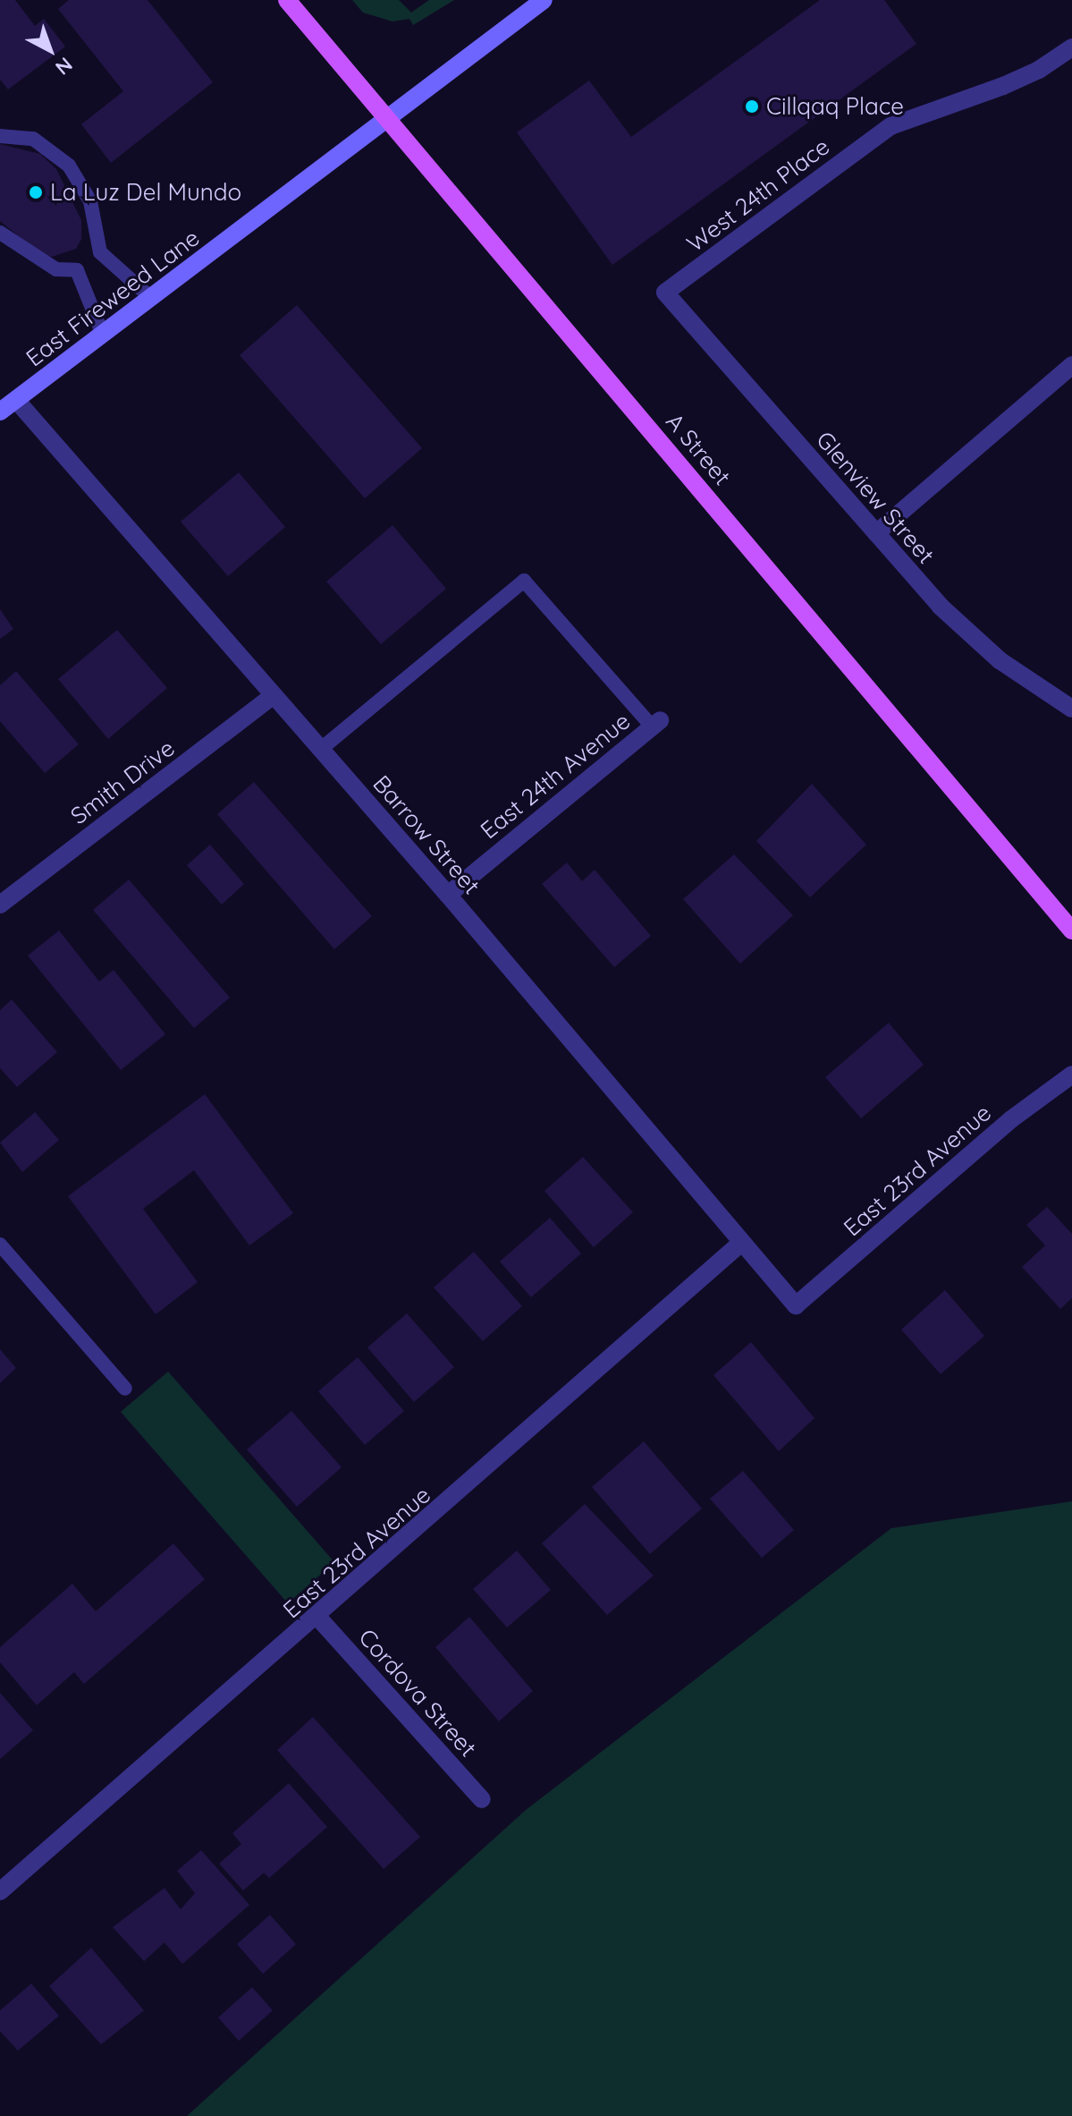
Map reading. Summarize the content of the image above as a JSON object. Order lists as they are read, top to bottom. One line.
{"streets":{"main road":["East Fireweed Lane","A Street"],"street":["West 24th Place","Glenview Street","East 24th Avenue","Smith Drive","Barrow Street","East 23rd Avenue","Cordova Street"]},"crossings":[["West 24th Place","Glenview Street"],["East Fireweed Lane","A Street"],["East Fireweed Lane","Barrow Street"],["East 24th Avenue","Barrow Street"],["Smith Drive","Barrow Street"],["Barrow Street","East 23rd Avenue"],["East 23rd Avenue","Cordova Street"]],"places":["Cillqaq Place","La Luz Del Mundo"],"north":"bottom right"}
